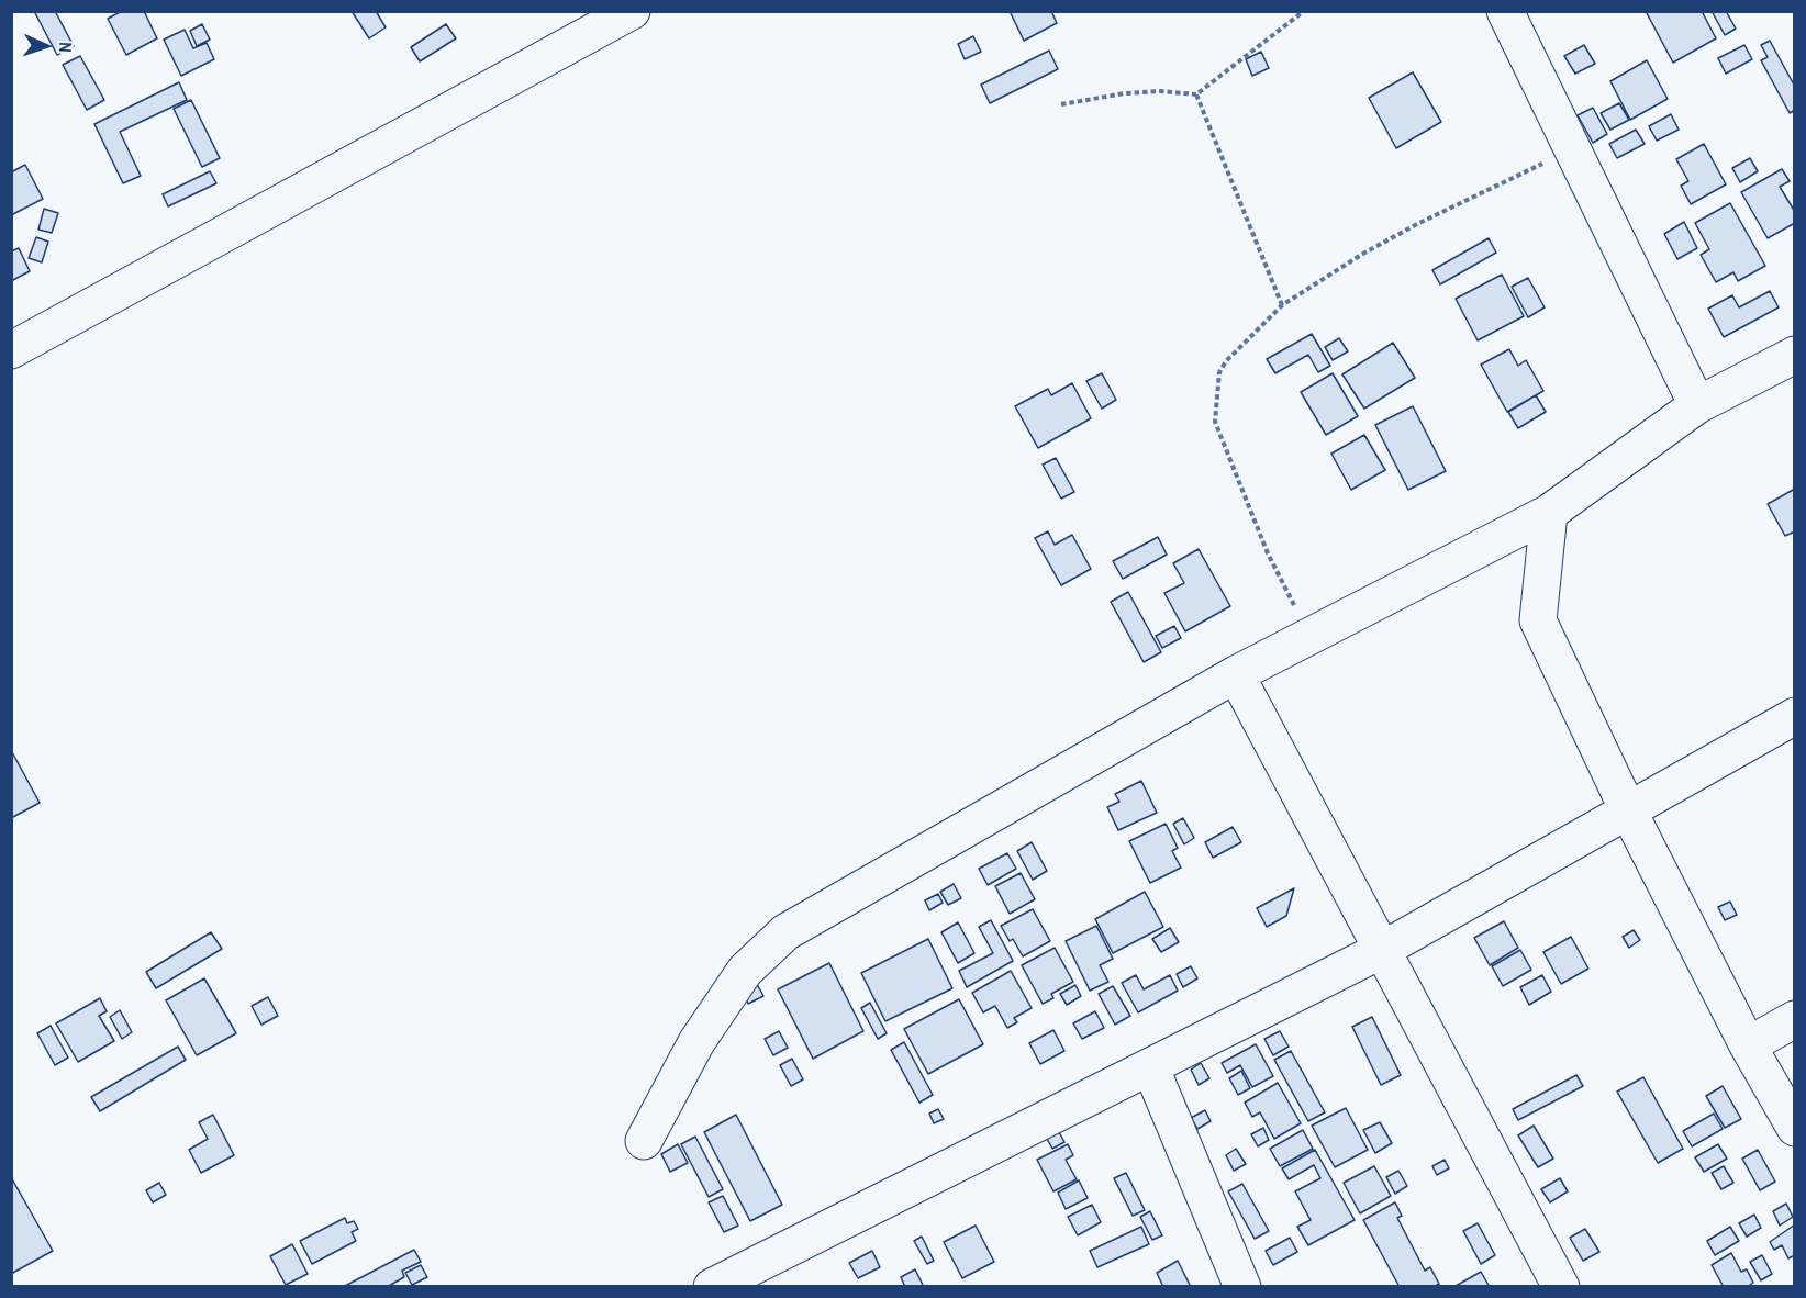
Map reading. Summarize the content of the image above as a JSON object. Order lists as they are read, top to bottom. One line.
{"north":"right"}
